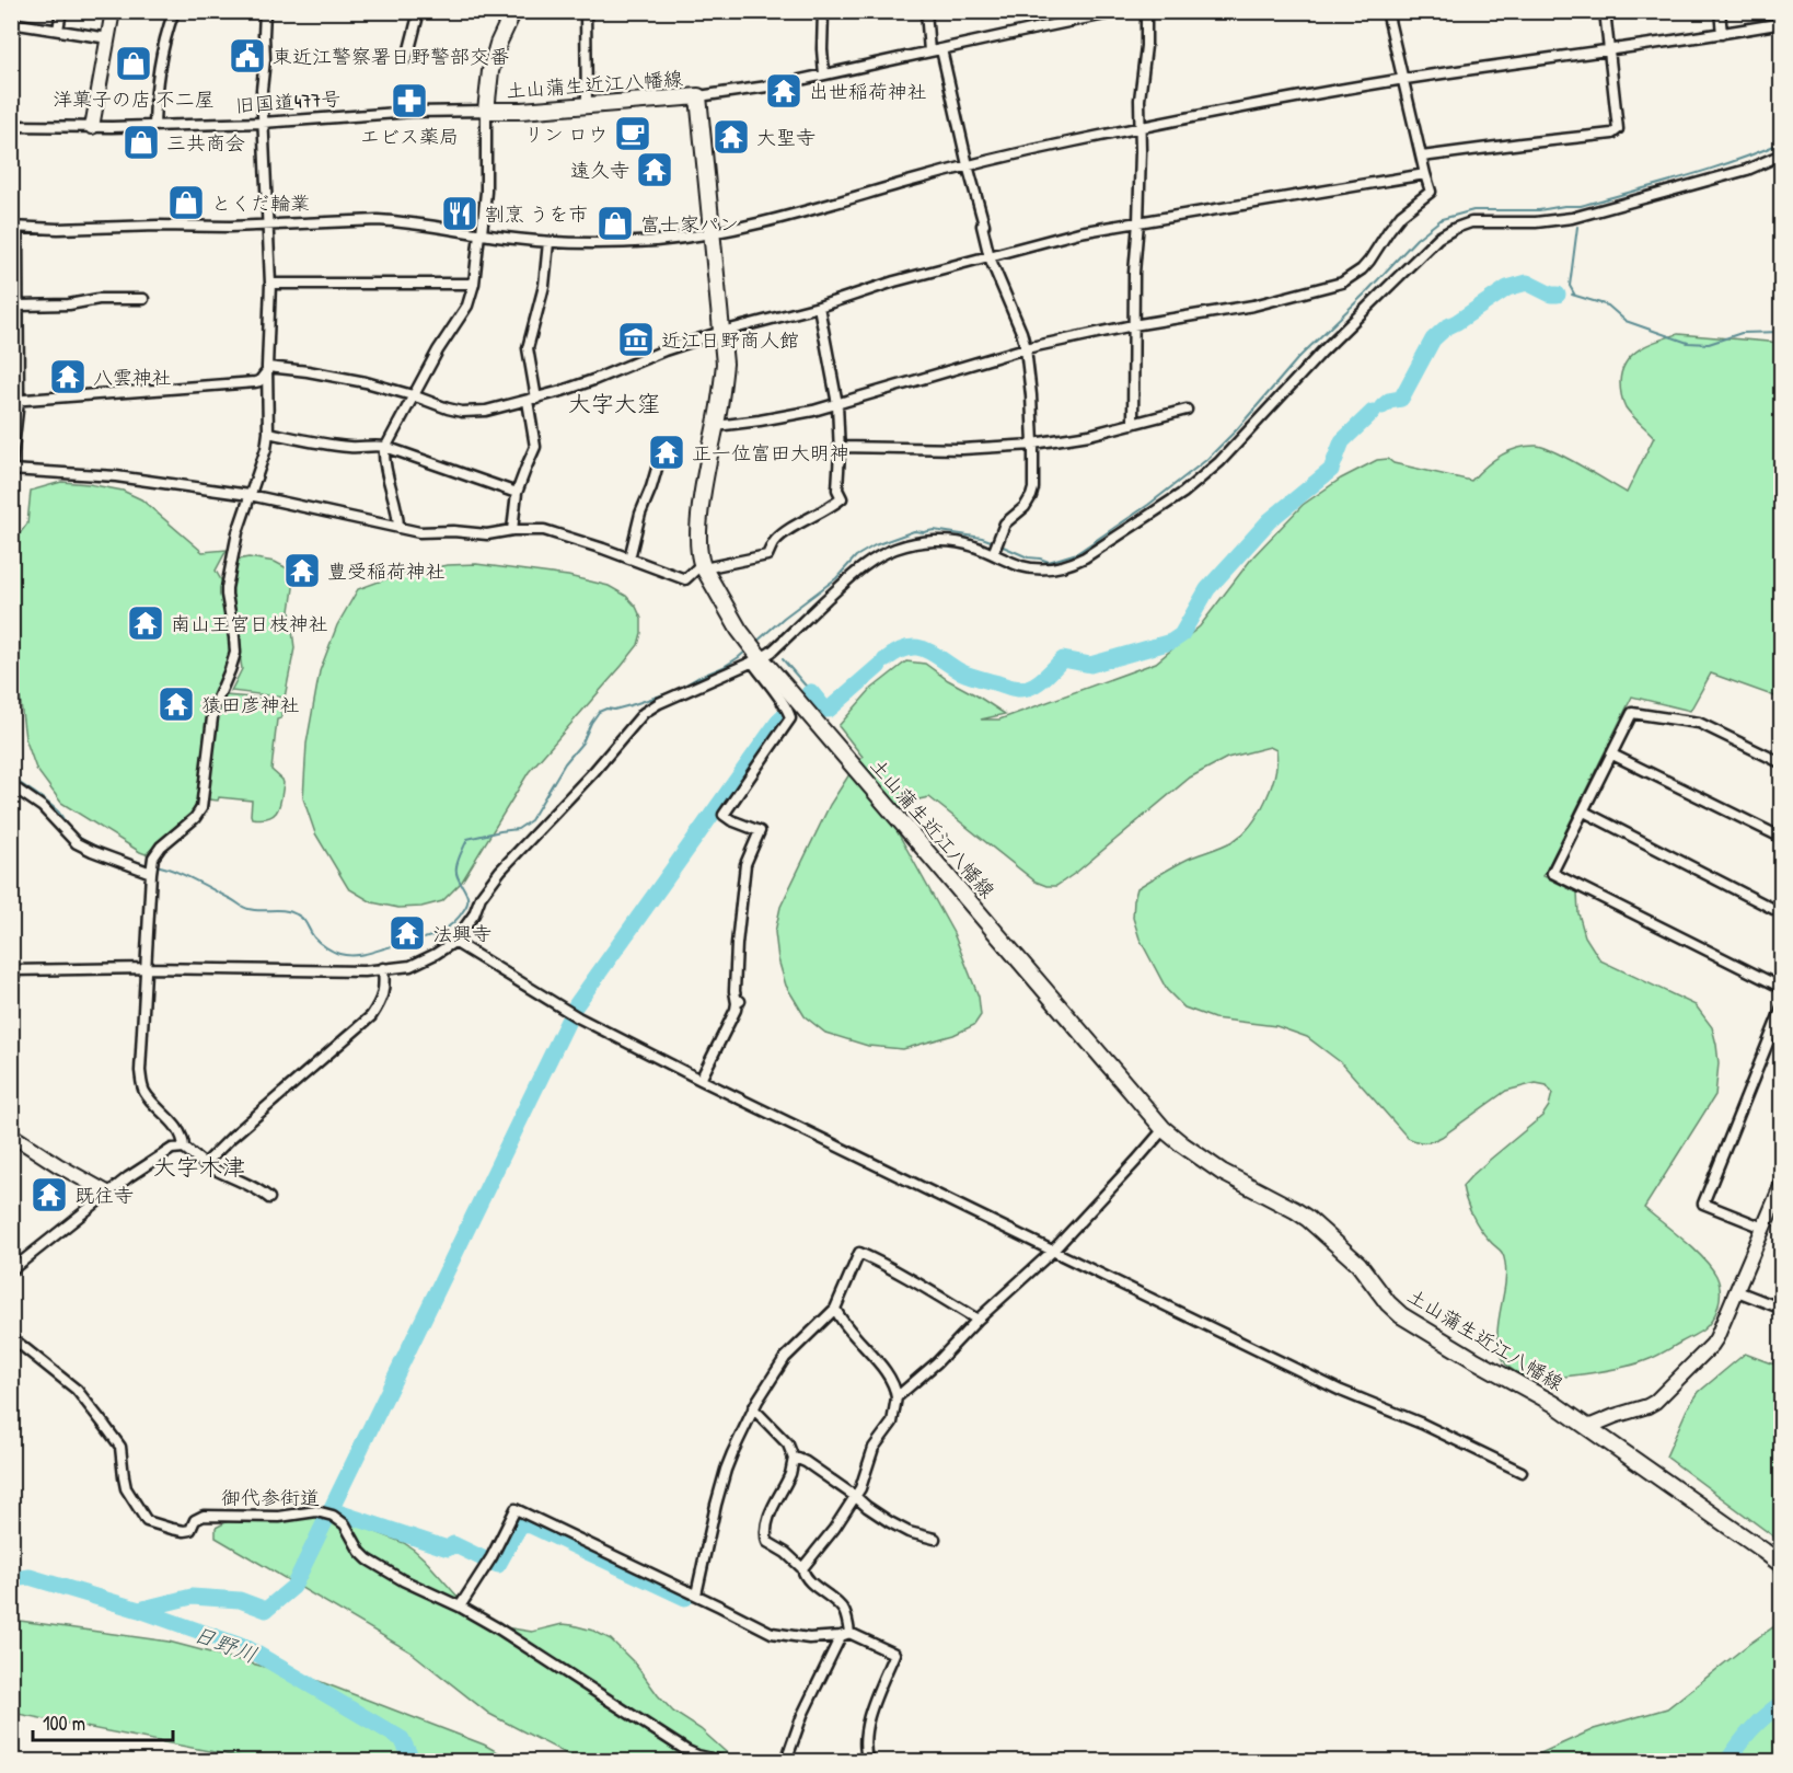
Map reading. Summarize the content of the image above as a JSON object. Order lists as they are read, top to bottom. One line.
{"streets":{"main road":["土山蒲生近江八幡線"],"street":["旧国道477号","御代参街道"]},"crossings":[["土山蒲生近江八幡線","旧国道477号"]],"districts":["大字大窪","大字木津"],"water":["日野川"],"places":{"public building":["東近江警察署日野警部交番"],"shop":["洋菓子の店 不二屋","三共商会","とくだ輪業","富士家パン"],"temple":["出世稲荷神社","大聖寺","遠久寺","八雲神社","正一位富田大明神","豊受稲荷神社","南山王宮日枝神社","猿田彦神社","法興寺","既往寺"],"pharmacy":["エビス薬局"],"cafe":["リン ロウ"],"restaurant":["割烹 うを市"],"museum":["近江日野商人館"]},"scale_bar":"100 m"}
